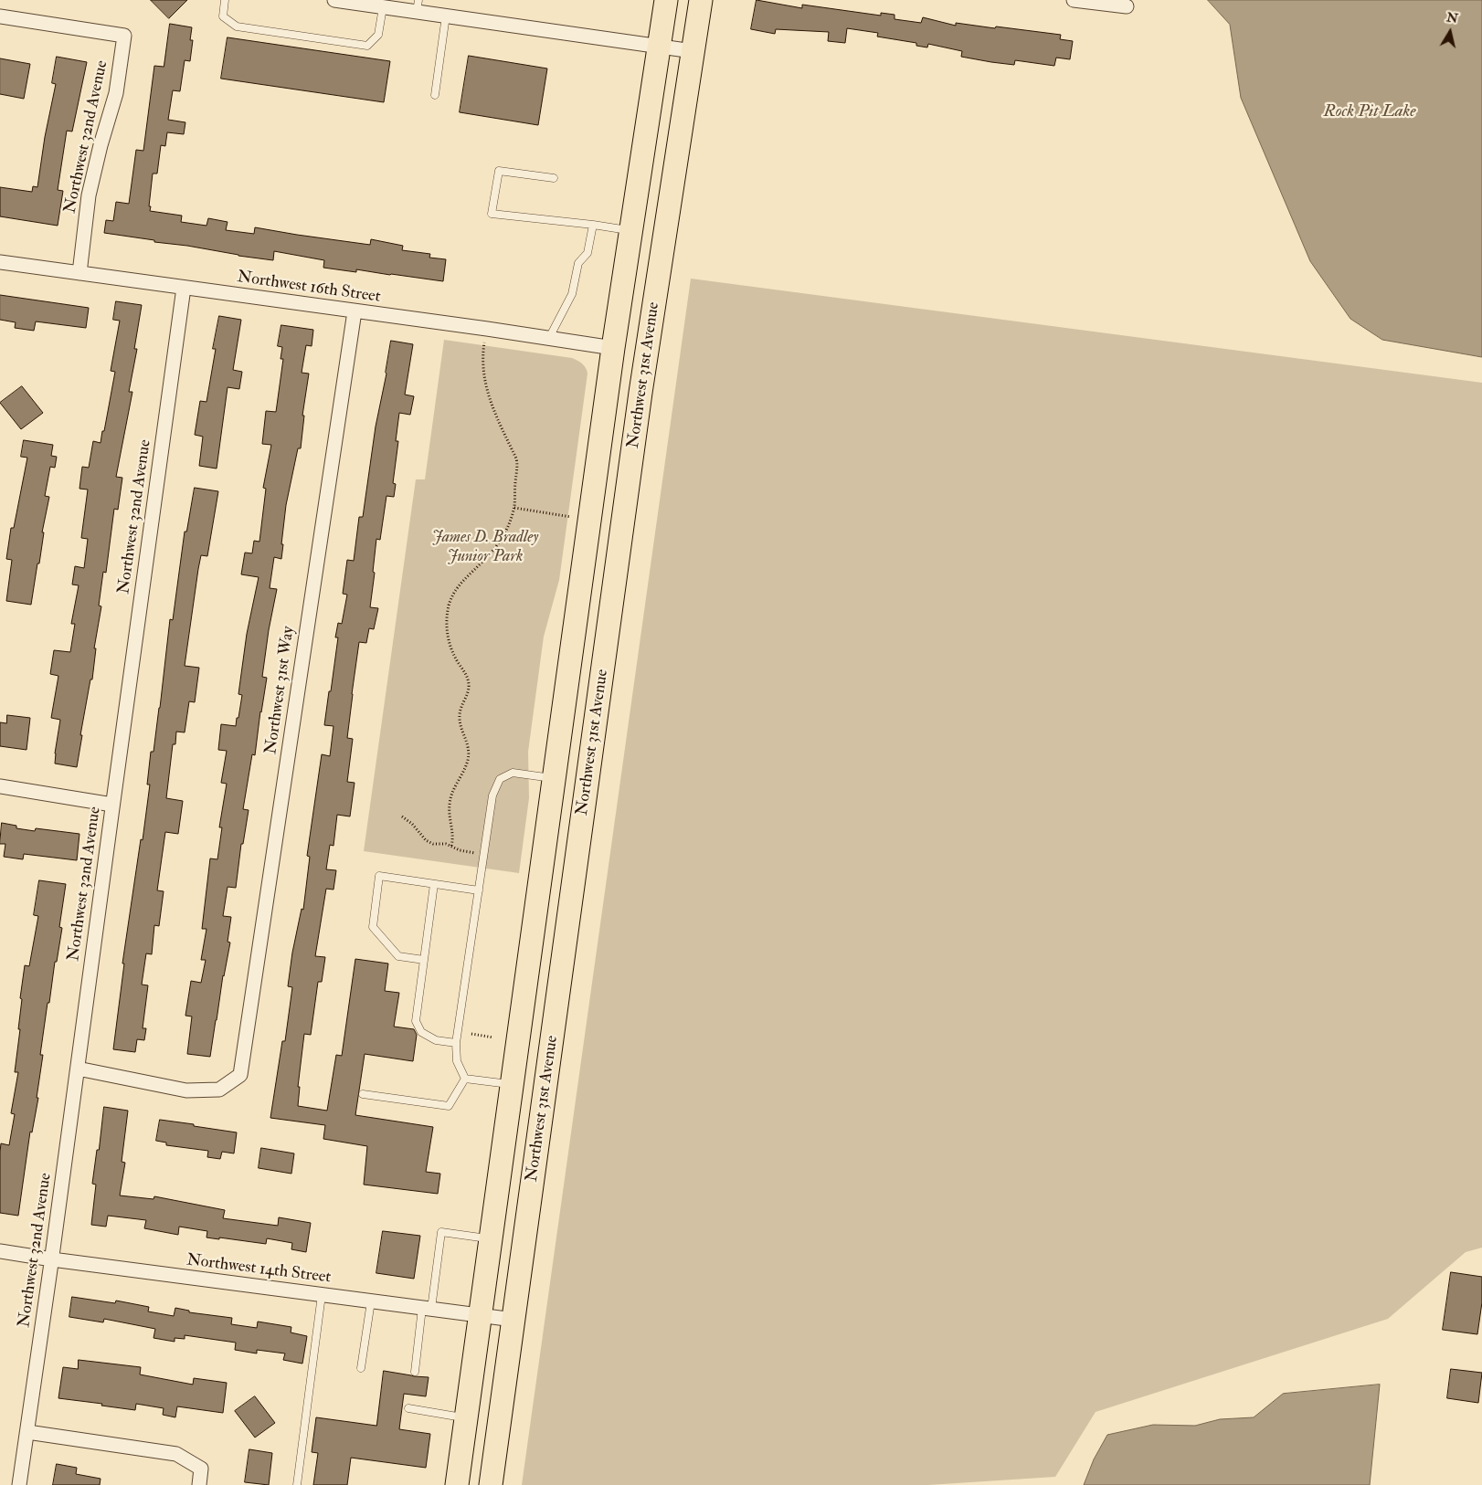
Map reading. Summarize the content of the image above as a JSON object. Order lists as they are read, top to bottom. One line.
{"streets":{"main road":["Northwest 31st Avenue"],"street":["Northwest 32nd Avenue","Northwest 16th Street","Northwest 31st Way","Northwest 14th Street"]},"crossings":[["Northwest 32nd Avenue","Northwest 16th Street"],["Northwest 32nd Avenue","Northwest 31st Way"],["Northwest 32nd Avenue","Northwest 14th Street"],["Northwest 16th Street","Northwest 31st Avenue"],["Northwest 16th Street","Northwest 31st Way"],["Northwest 31st Avenue","Northwest 14th Street"]],"water":["Rock Pit Lake"],"parks":["James D. Bradley Junior Park"],"north":"top"}
